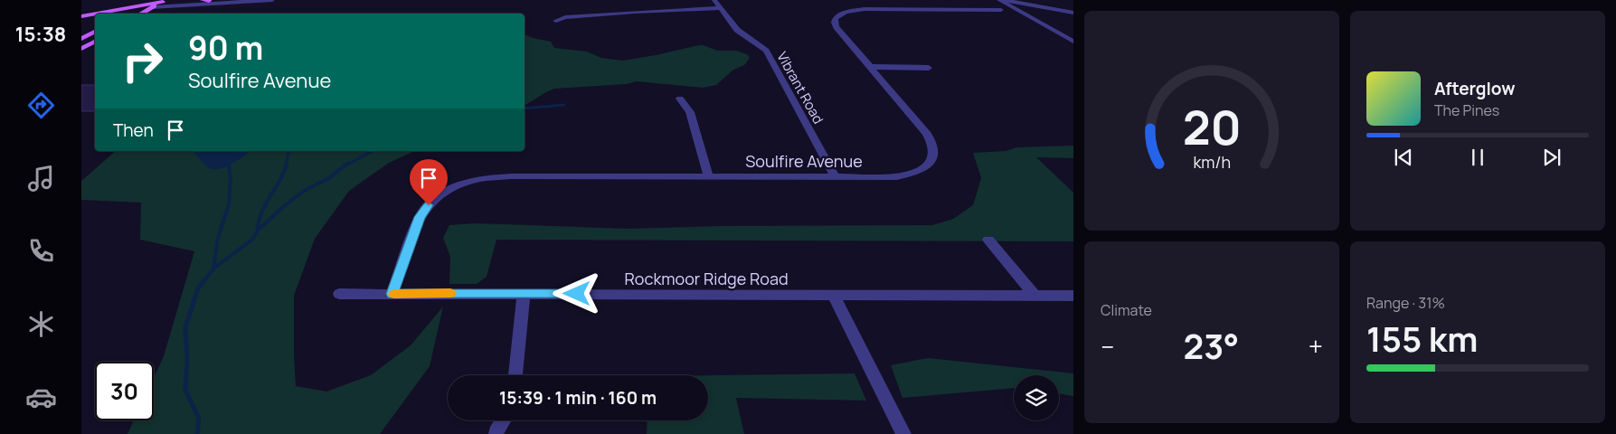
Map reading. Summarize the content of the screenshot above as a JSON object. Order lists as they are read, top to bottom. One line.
{"streets":{"street":["Vibrant Road","Soulfire Avenue","Rockmoor Ridge Road"]},"crossings":[["Vibrant Road","Soulfire Avenue"],["Soulfire Avenue","Rockmoor Ridge Road"]],"page":{"tabs":"15:38","turn":["90 m","Soulfire Avenue"],"song":["Afterglow","The Pines"],"then":"Then","tile":["Climate",["Range · 31%","155 km"]],"heat":["−","23°","+"],"limit":"30","trip":"15:39 · 1 min · 160 m","gauge":["20","km/h"]}}
